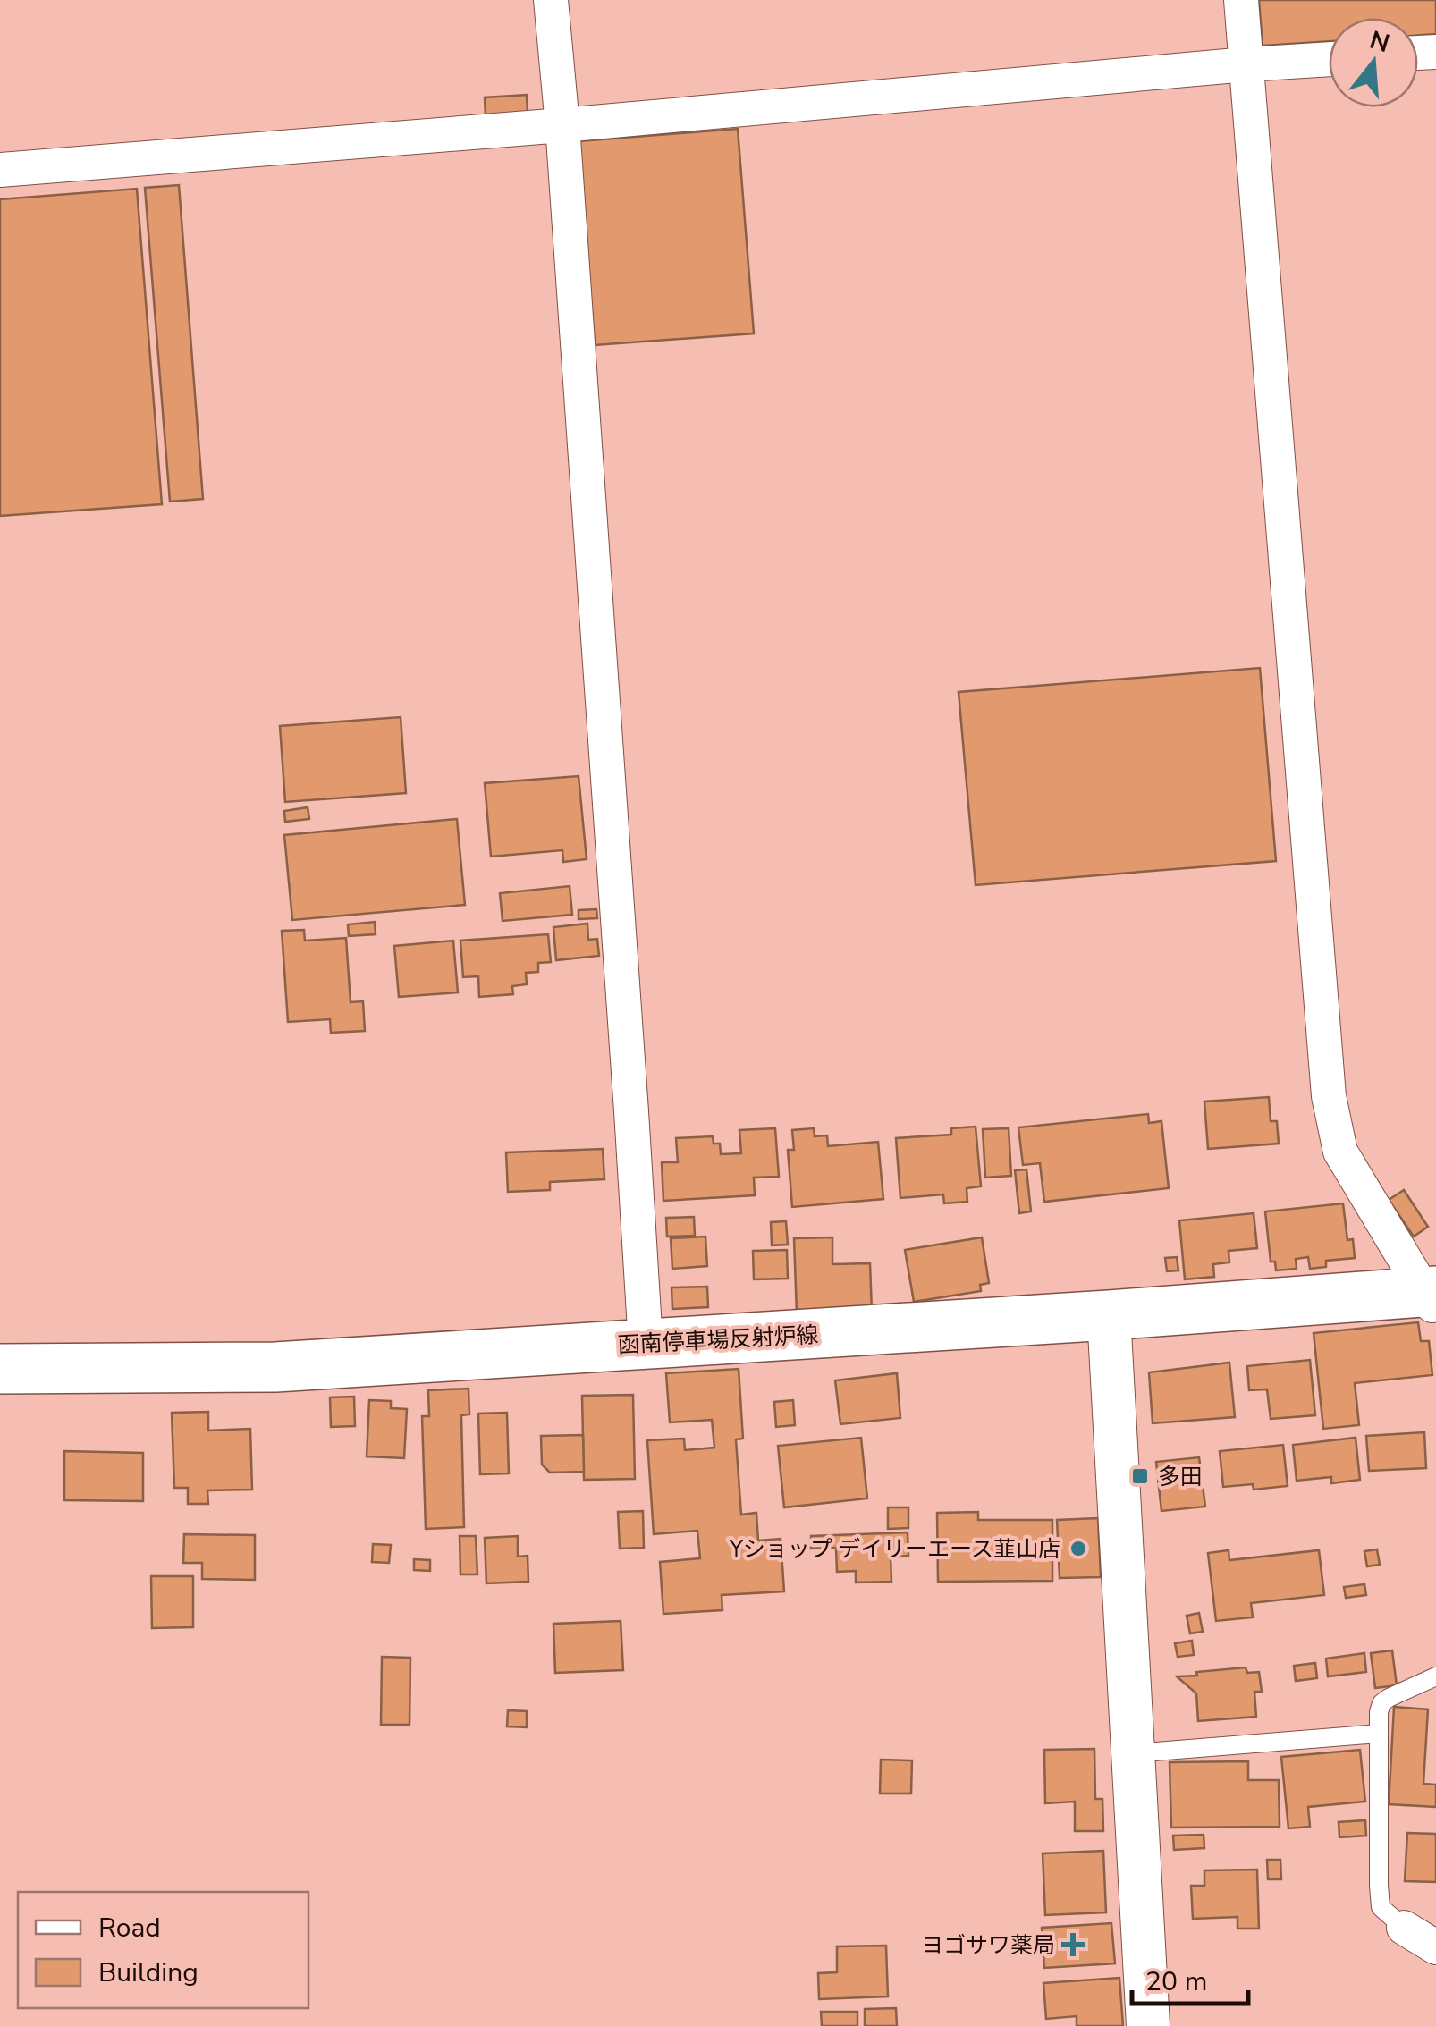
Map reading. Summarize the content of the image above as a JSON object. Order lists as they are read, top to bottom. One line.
{"streets":{"main road":["函南停車場反射炉線"]},"places":{"transit":["多田"],"other":["Yショップ デイリーエース韮山店"],"health":["ヨゴサワ薬局"]},"legend":["Road","Building"],"scale_bar":"20 m","north":"top"}
